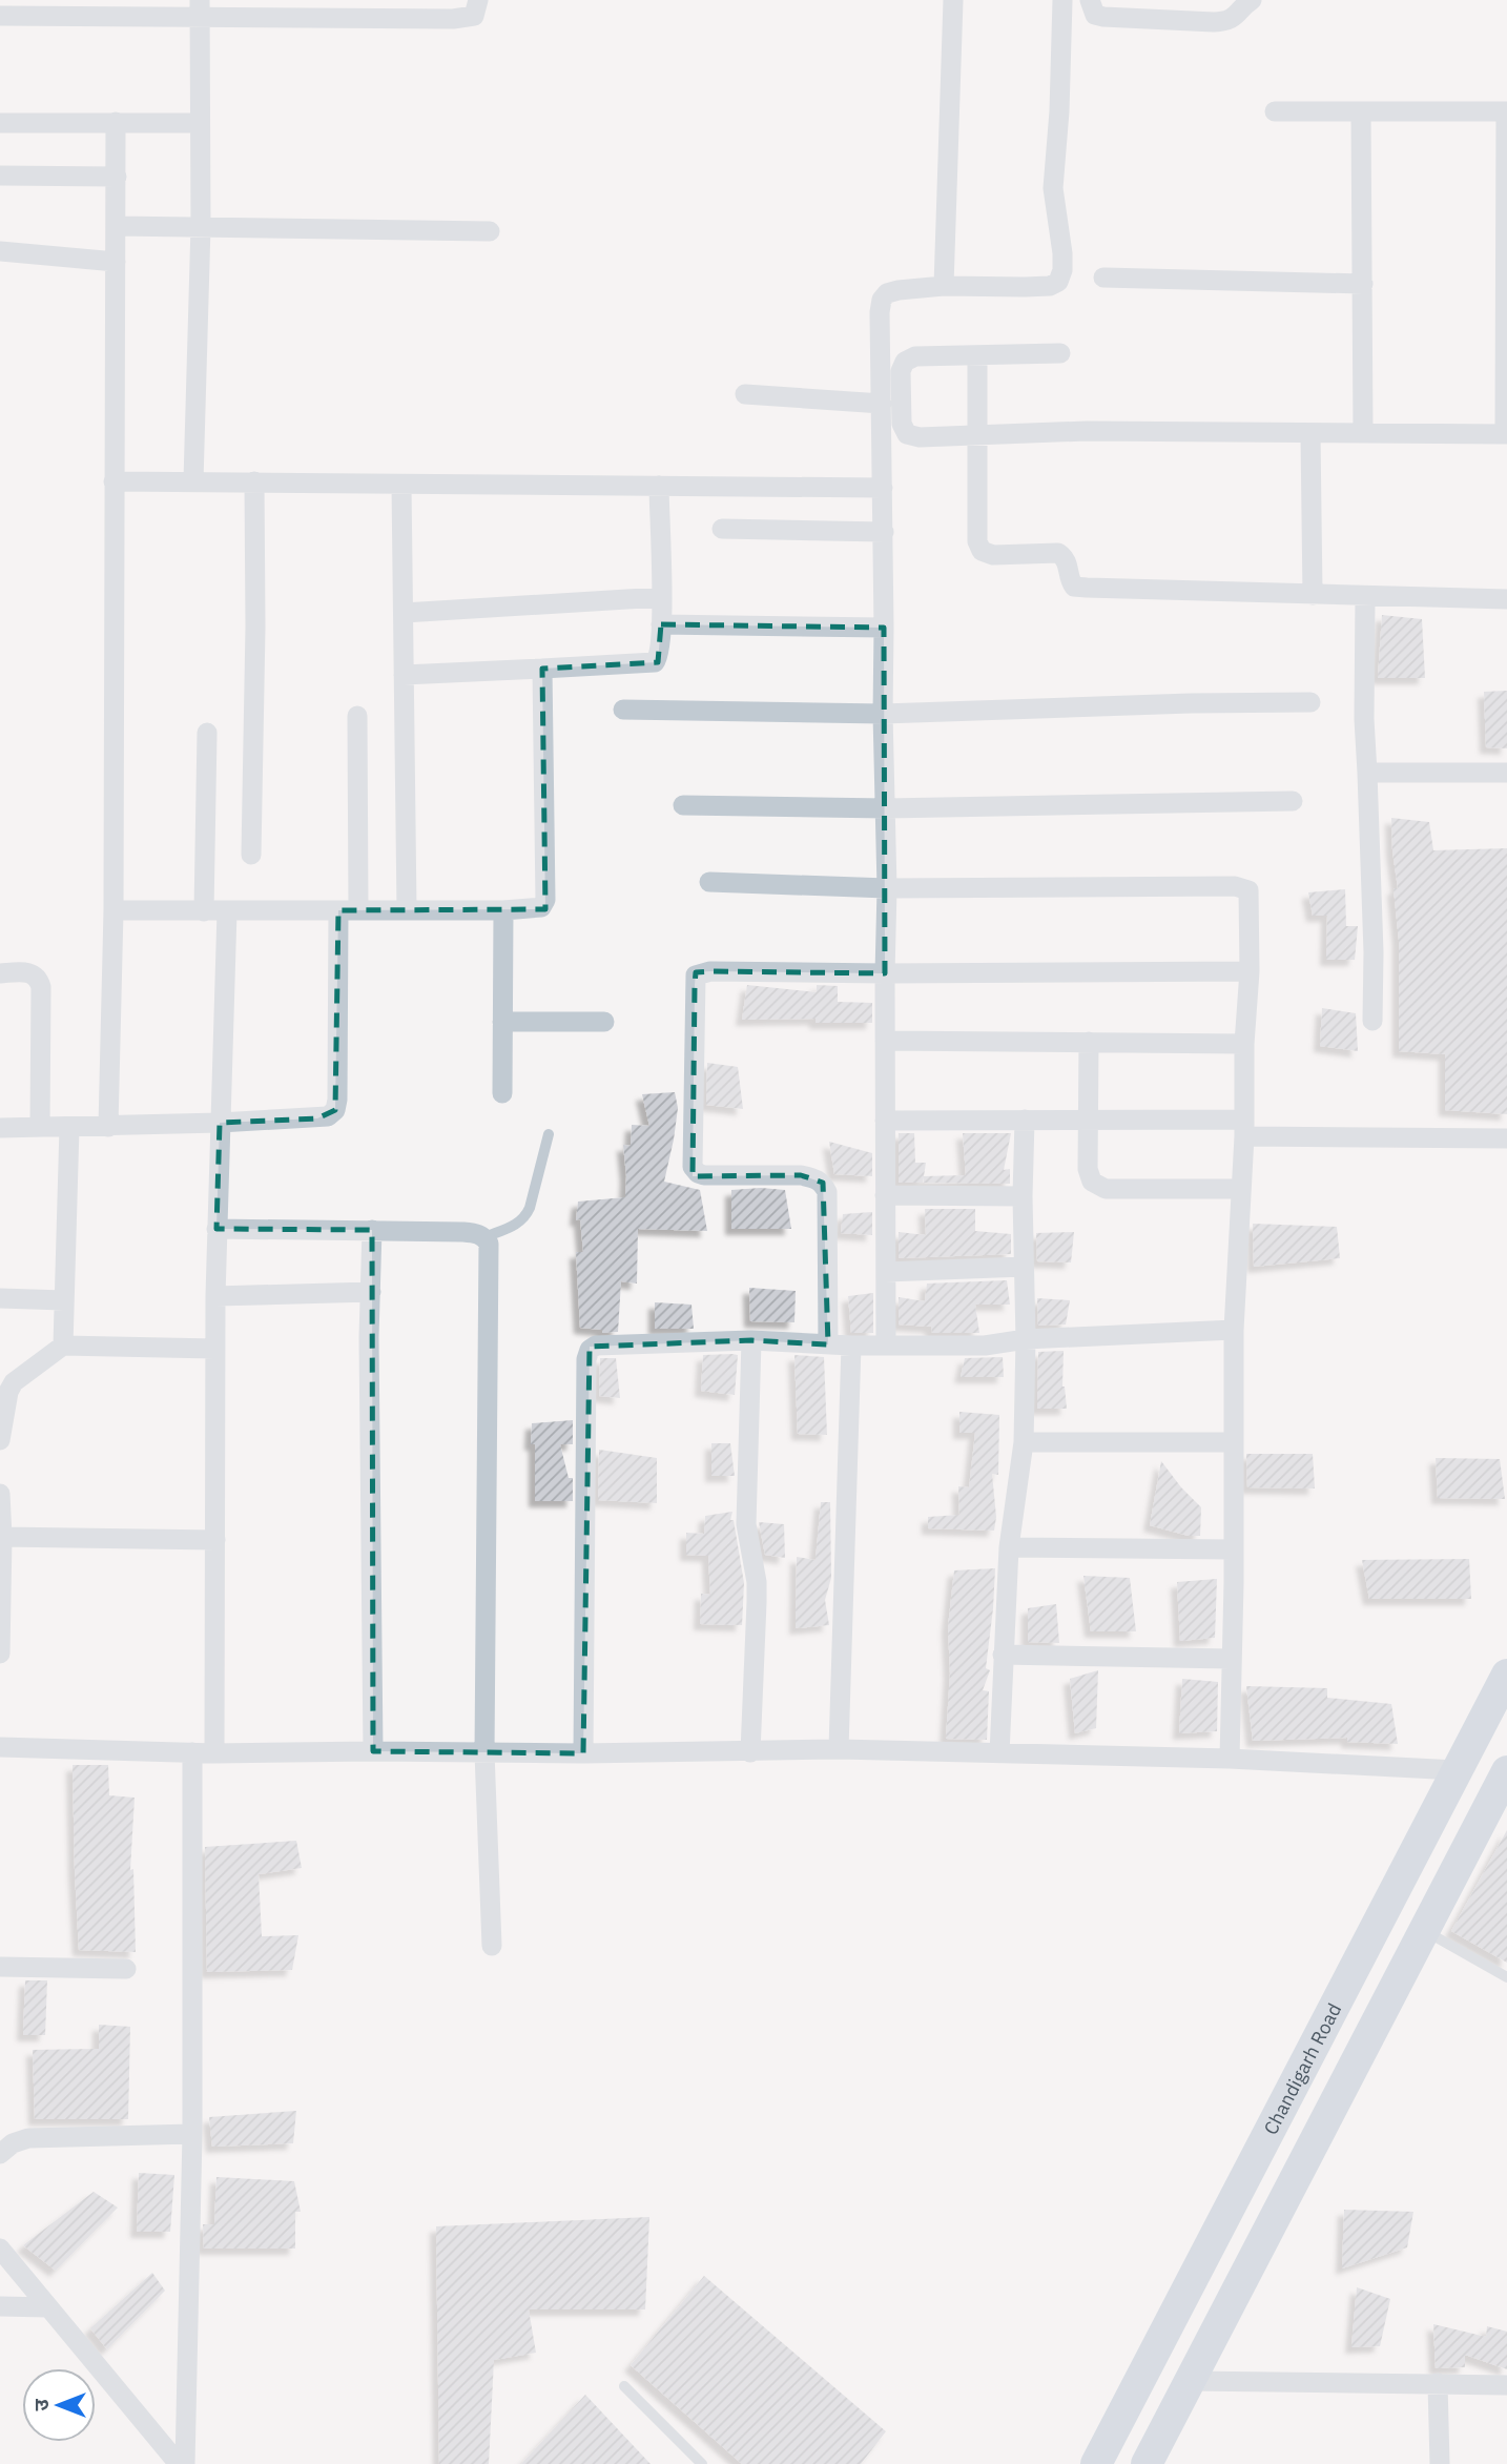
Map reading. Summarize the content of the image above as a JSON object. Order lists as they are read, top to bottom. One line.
{"streets":{"main road":["Chandigarh Road"]},"north":"left"}
